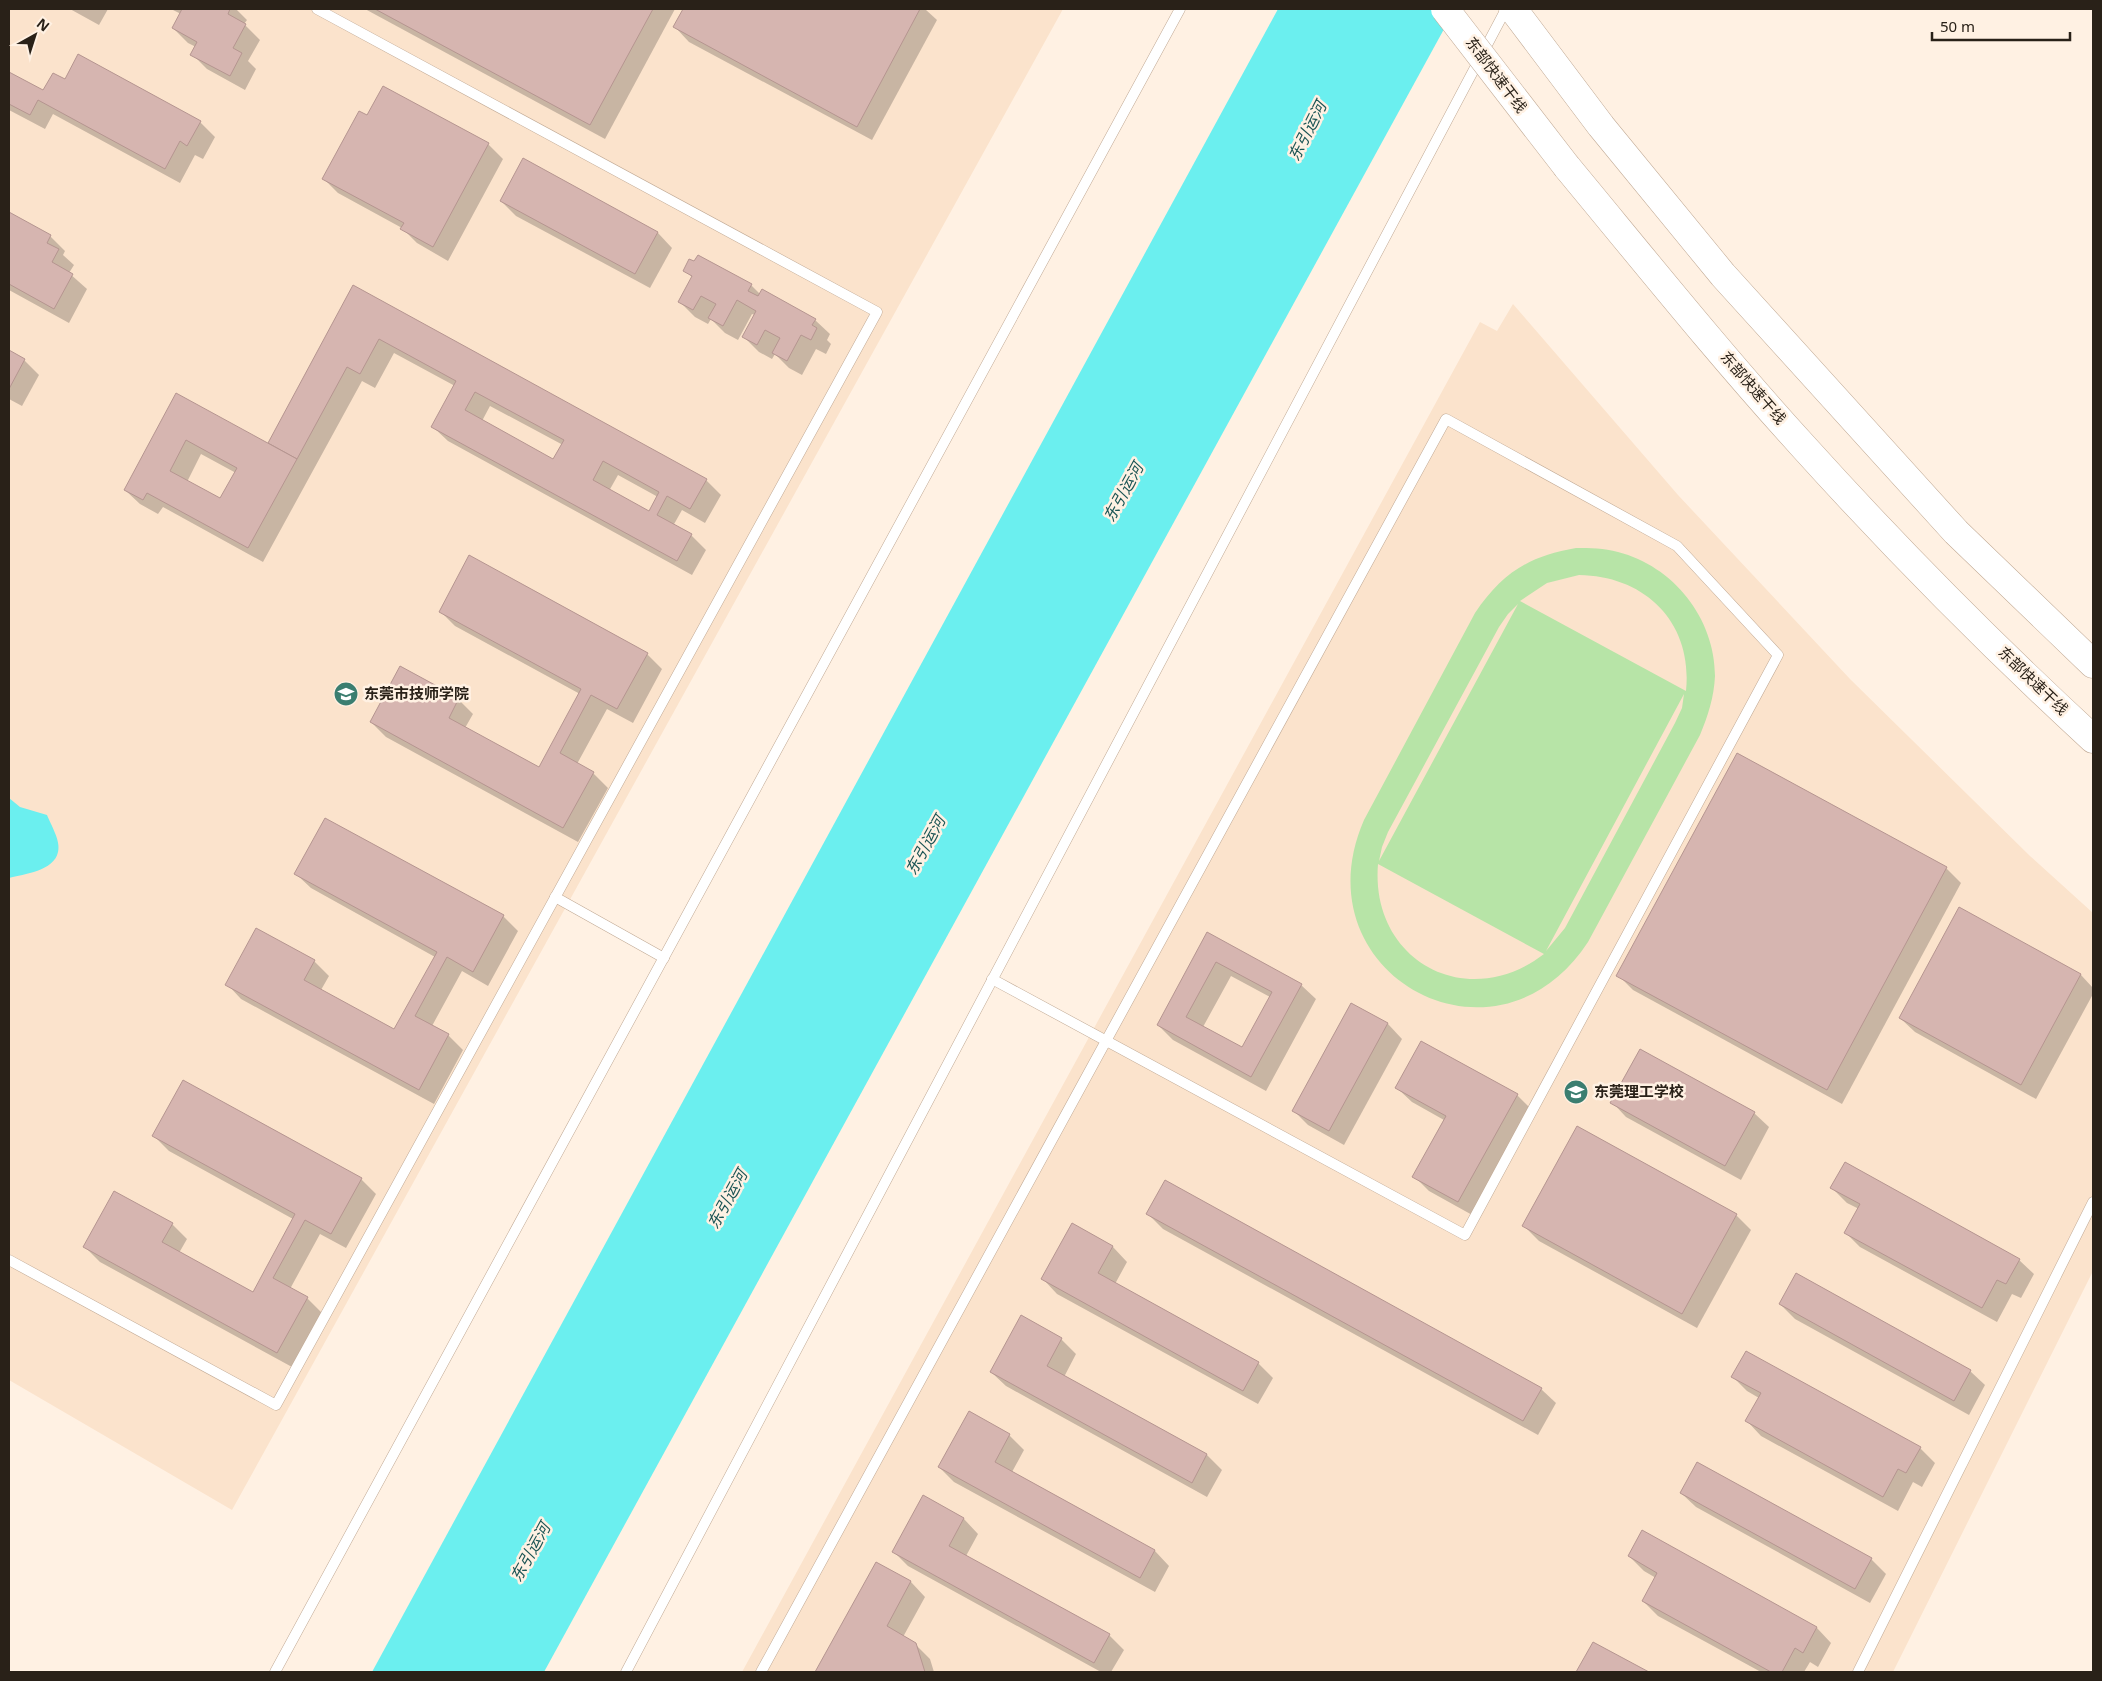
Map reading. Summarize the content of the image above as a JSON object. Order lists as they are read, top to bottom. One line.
{"streets":{"highway":["东部快速干线"]},"water":["东引运河"],"places":{"school or university":["东莞市技师学院","东莞理工学校"]},"scale_bar":"50 m","north":"top right"}
